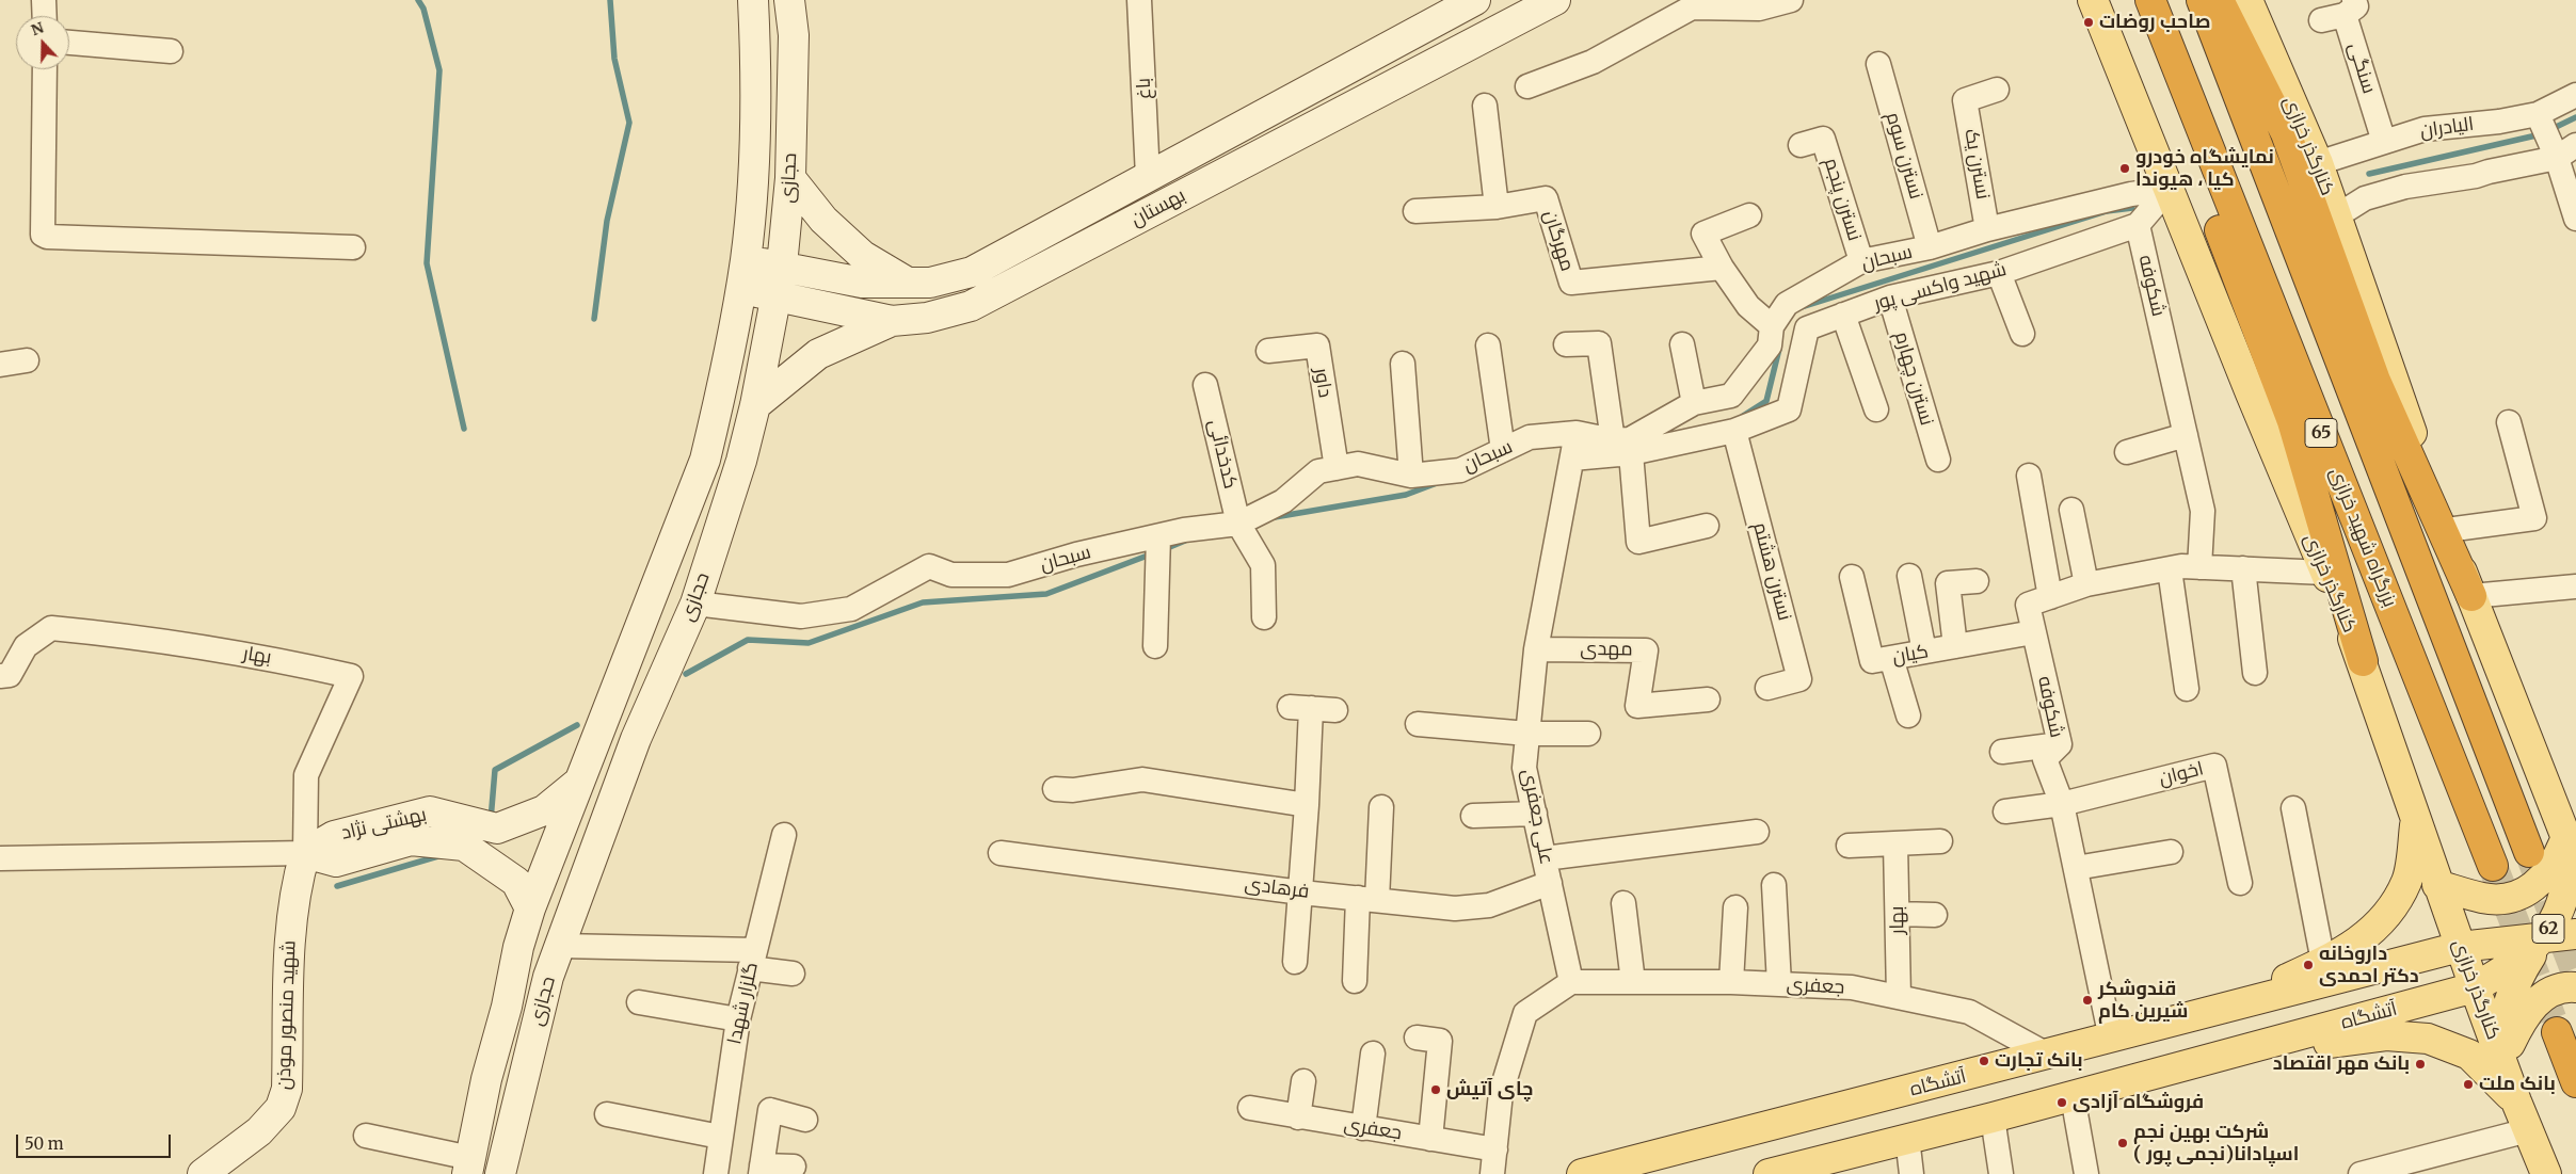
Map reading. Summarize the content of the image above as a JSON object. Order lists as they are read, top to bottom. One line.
{"streets":{"highway":["65","بزرگراه شهید خرازی"],"main road":["کنارگذر خرازی","حجازی","بهستان","بهشتی نژاد","62","شهید منصور موذن","آتشگاه"],"street":["سنگی","باغ","الیادران","نسترن سوم","نسترن یک","نسترن پنجم","مهرگان","سبحان","شکوفه","شهید واکسی پور","نسترن چهارم","داور","کدخدائی","نسترن هشتم","مهدی","کیان","بهار","اخوان","علی جعفری","فرهادی","جعفری","گلزار شهدا"]},"crossings":[["سنگی","الیادران"],["باغ","بهستان"],["الیادران","کنارگذر خرازی"],["کنارگذر خرازی","سبحان"],["کنارگذر خرازی","شکوفه"],["کنارگذر خرازی","62"],["کنارگذر خرازی","آتشگاه"],["نسترن سوم","سبحان"],["نسترن یک","سبحان"],["حجازی","بهستان"],["حجازی","سبحان"],["حجازی","بهشتی نژاد"],["نسترن پنجم","سبحان"],["سبحان","شهید واکسی پور"],["سبحان","داور"],["سبحان","کدخدائی"],["سبحان","علی جعفری"],["شکوفه","شهید واکسی پور"],["شکوفه","کیان"],["شکوفه","اخوان"],["شکوفه","آتشگاه"],["شهید واکسی پور","نسترن چهارم"],["شهید واکسی پور","نسترن هشتم"],["شهید واکسی پور","علی جعفری"],["مهدی","علی جعفری"],["بهار","بهشتی نژاد"],["بهار","جعفری"],["بهار","شهید منصور موذن"],["علی جعفری","فرهادی"],["علی جعفری","جعفری"],["بهشتی نژاد","شهید منصور موذن"],["62","آتشگاه"],["جعفری","آتشگاه"]],"places":["صاحب روضات","نمایشگاه خودرو کیا ، هیوندا","داروخانه دکتر احمدی","قندوشکر شیرین کام","بانک تجارت","بانک مهر اقتصاد","بانک ملت","چای آتیش","فروشگاه آزادی","شرکت بهین نجم اسپادانا(نجمی پور )"],"scale_bar":"50 m","north":"top"}
